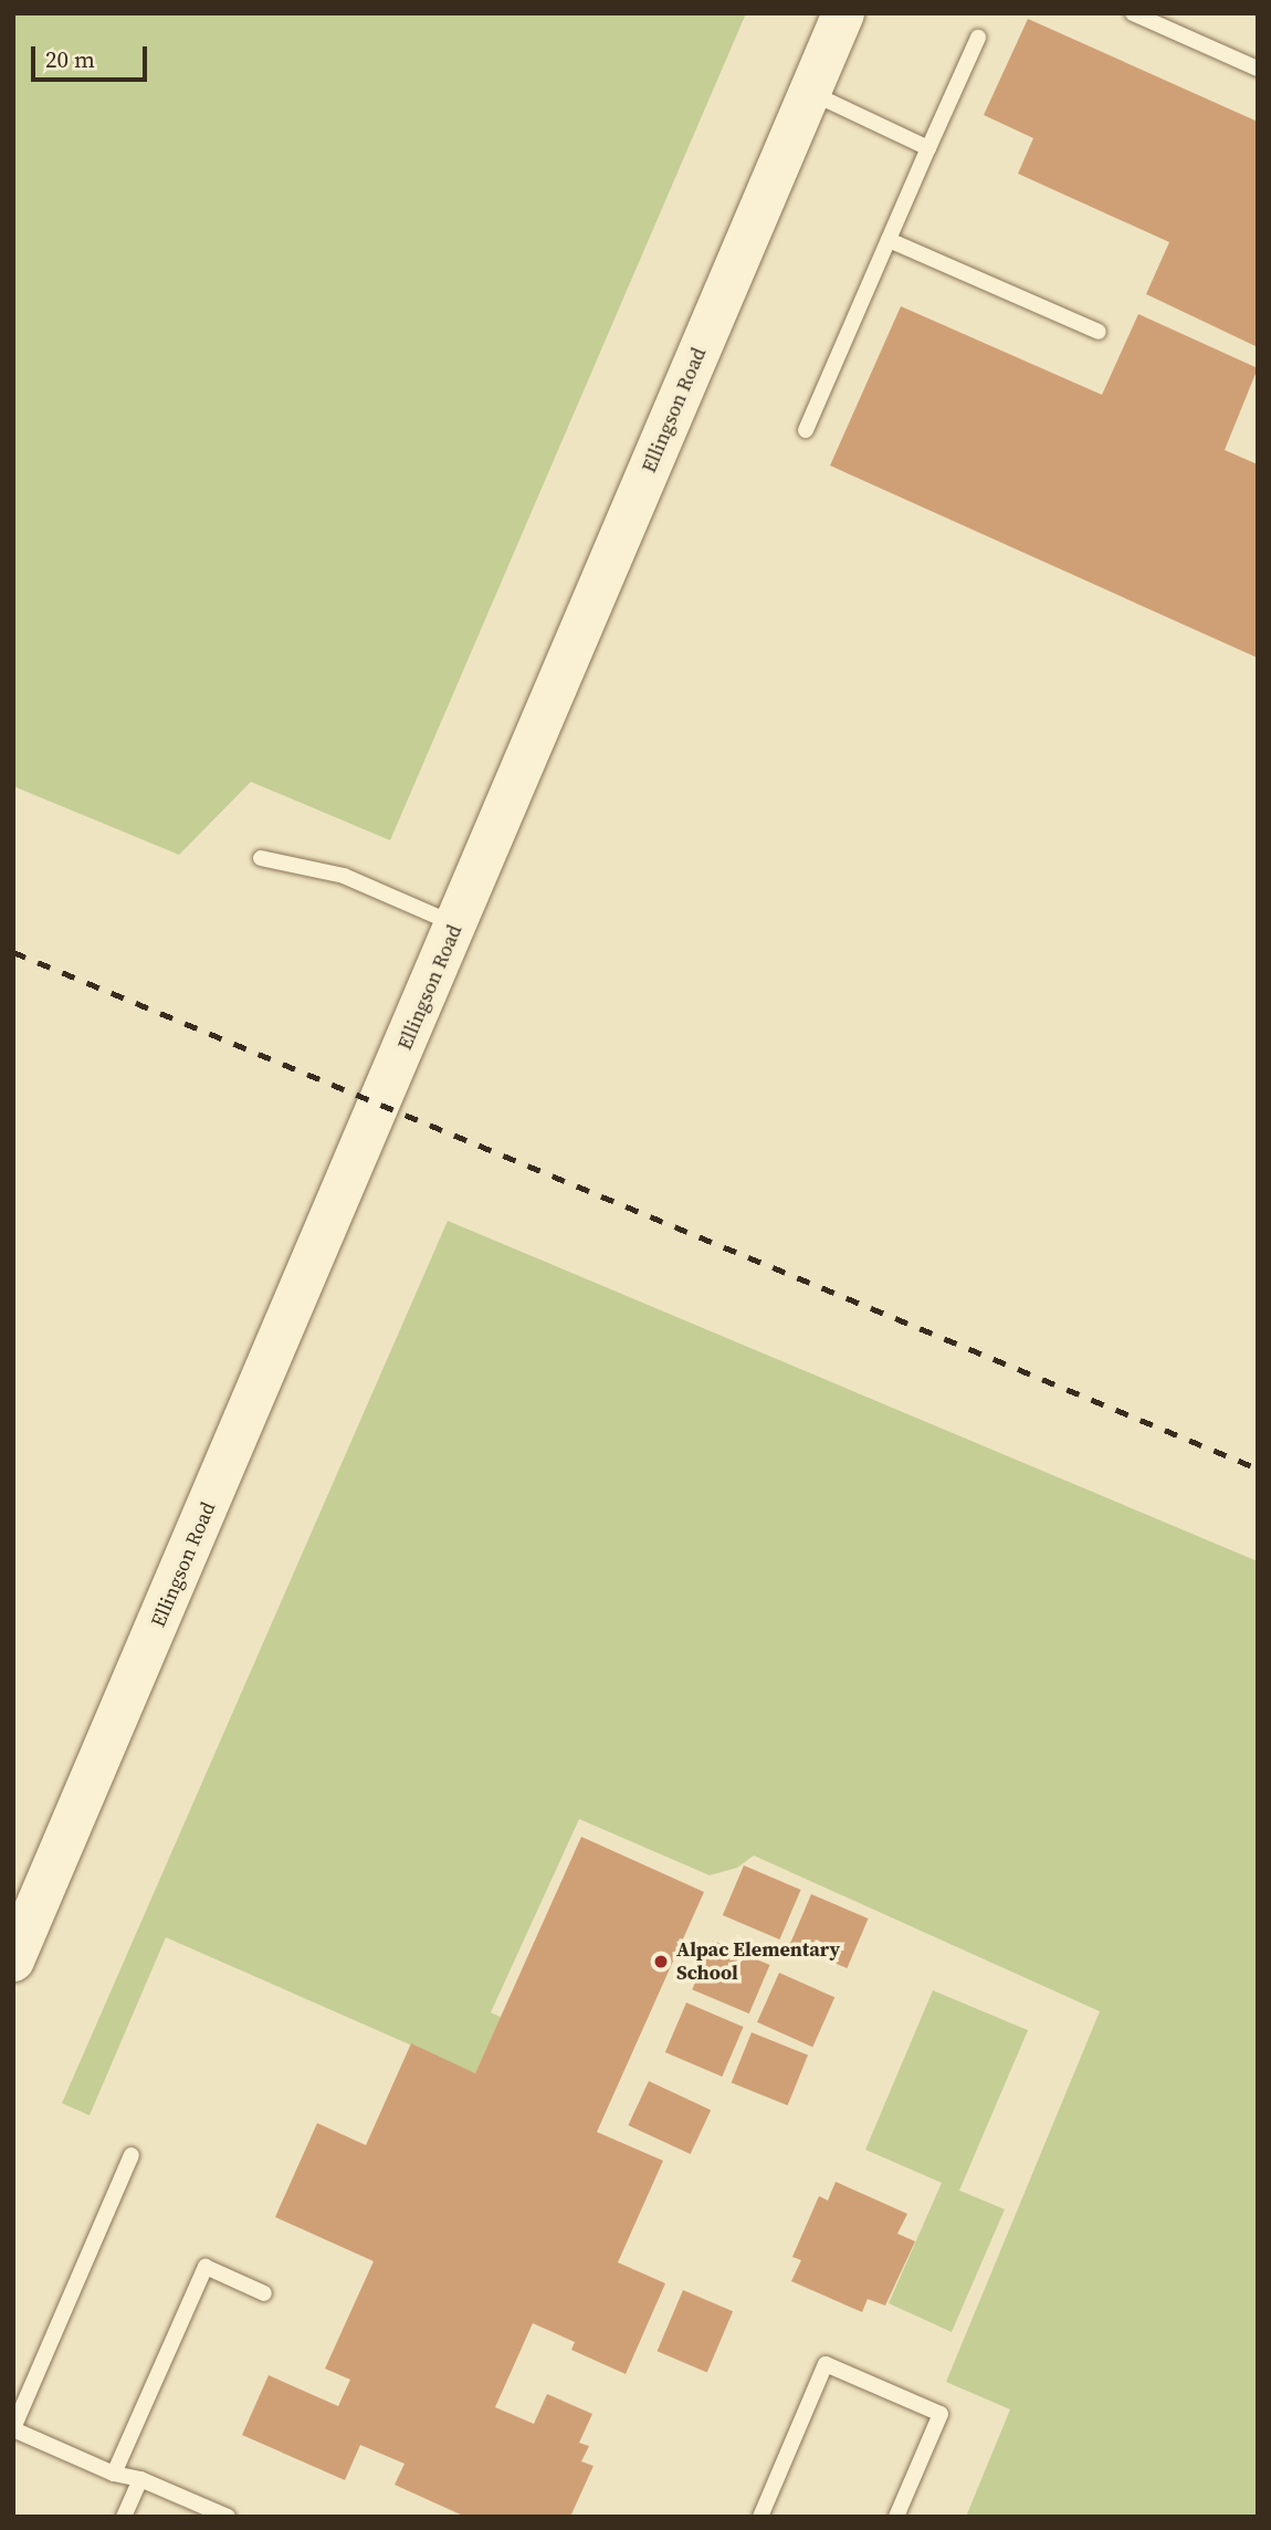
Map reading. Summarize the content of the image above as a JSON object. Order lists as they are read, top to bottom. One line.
{"streets":{"main road":["Ellingson Road"]},"places":["Alpac Elementary School"],"scale_bar":"20 m"}
